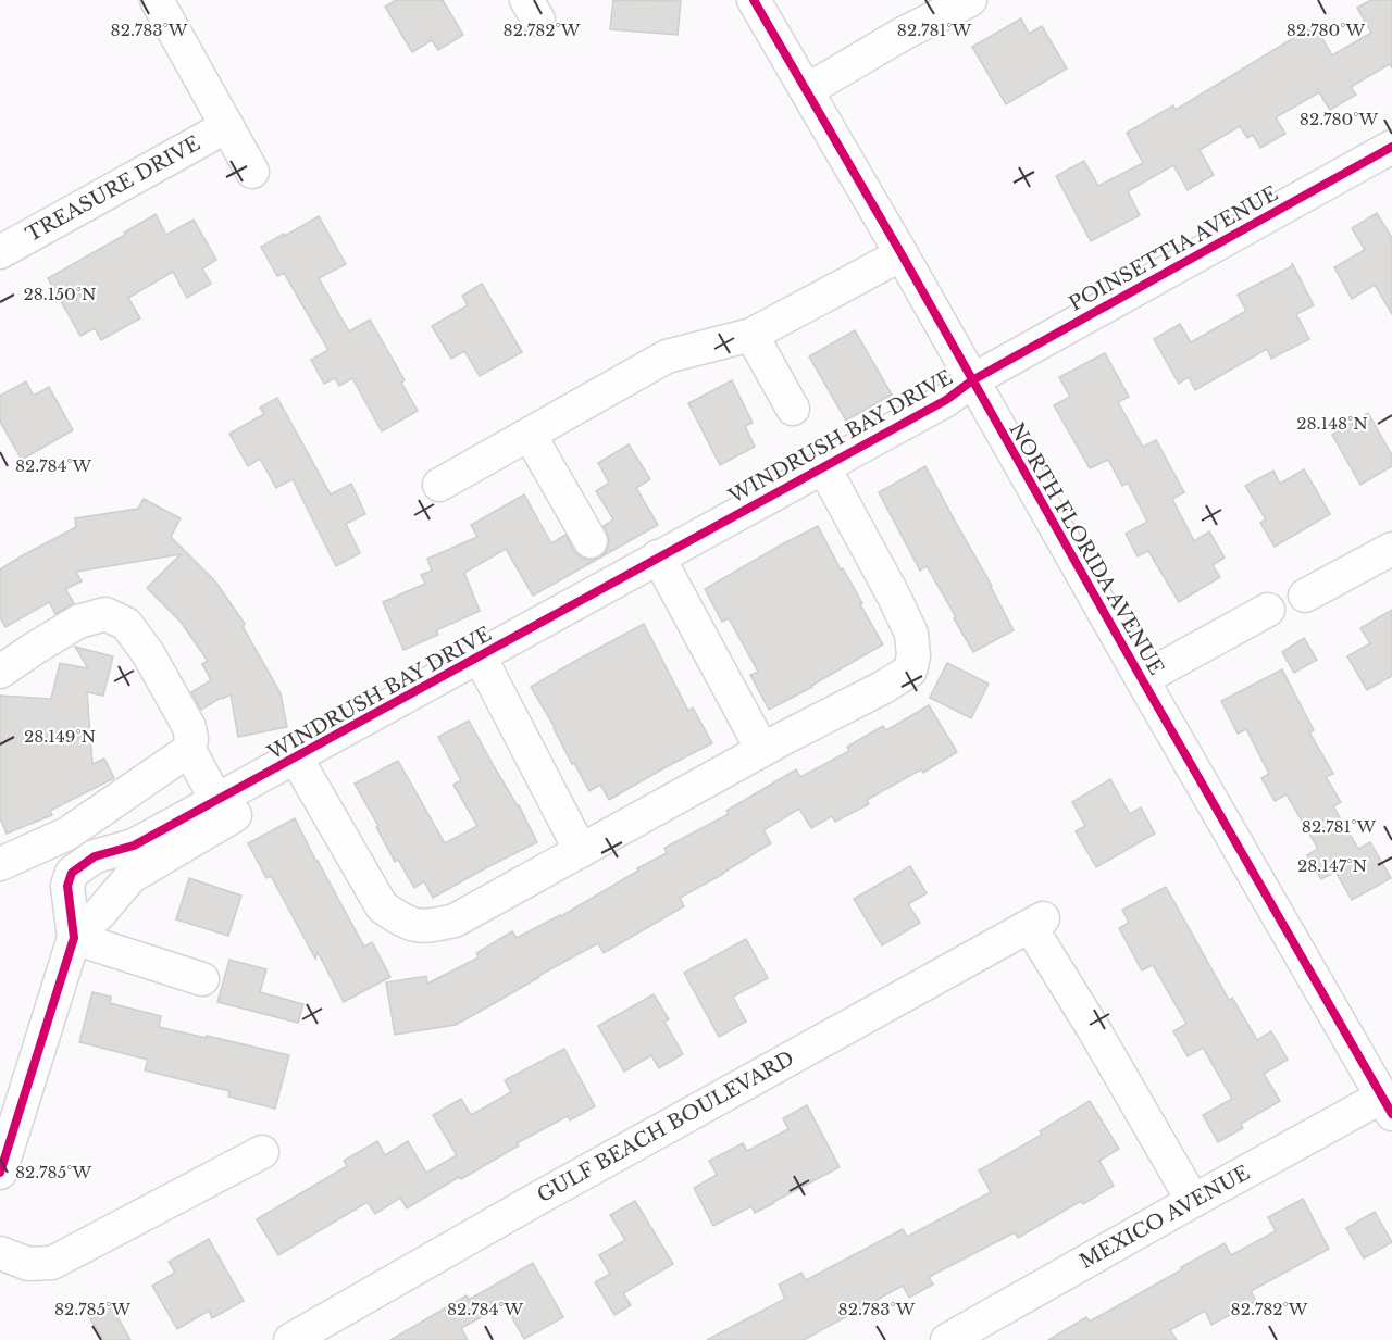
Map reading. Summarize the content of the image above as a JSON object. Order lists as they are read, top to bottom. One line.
{"streets":{"street":["TREASURE DRIVE","POINSETTIA AVENUE","WINDRUSH BAY DRIVE","NORTH FLORIDA AVENUE","GULF BEACH BOULEVARD","MEXICO AVENUE"]},"crossings":[["POINSETTIA AVENUE","WINDRUSH BAY DRIVE"],["POINSETTIA AVENUE","NORTH FLORIDA AVENUE"],["WINDRUSH BAY DRIVE","NORTH FLORIDA AVENUE"],["NORTH FLORIDA AVENUE","MEXICO AVENUE"],["GULF BEACH BOULEVARD","MEXICO AVENUE"]],"coordinates":["82.783°W","82.782°W","82.781°W","82.780°W","28.150°N","28.148°N","82.784°W","28.149°N","28.147°N","82.785°W"]}
